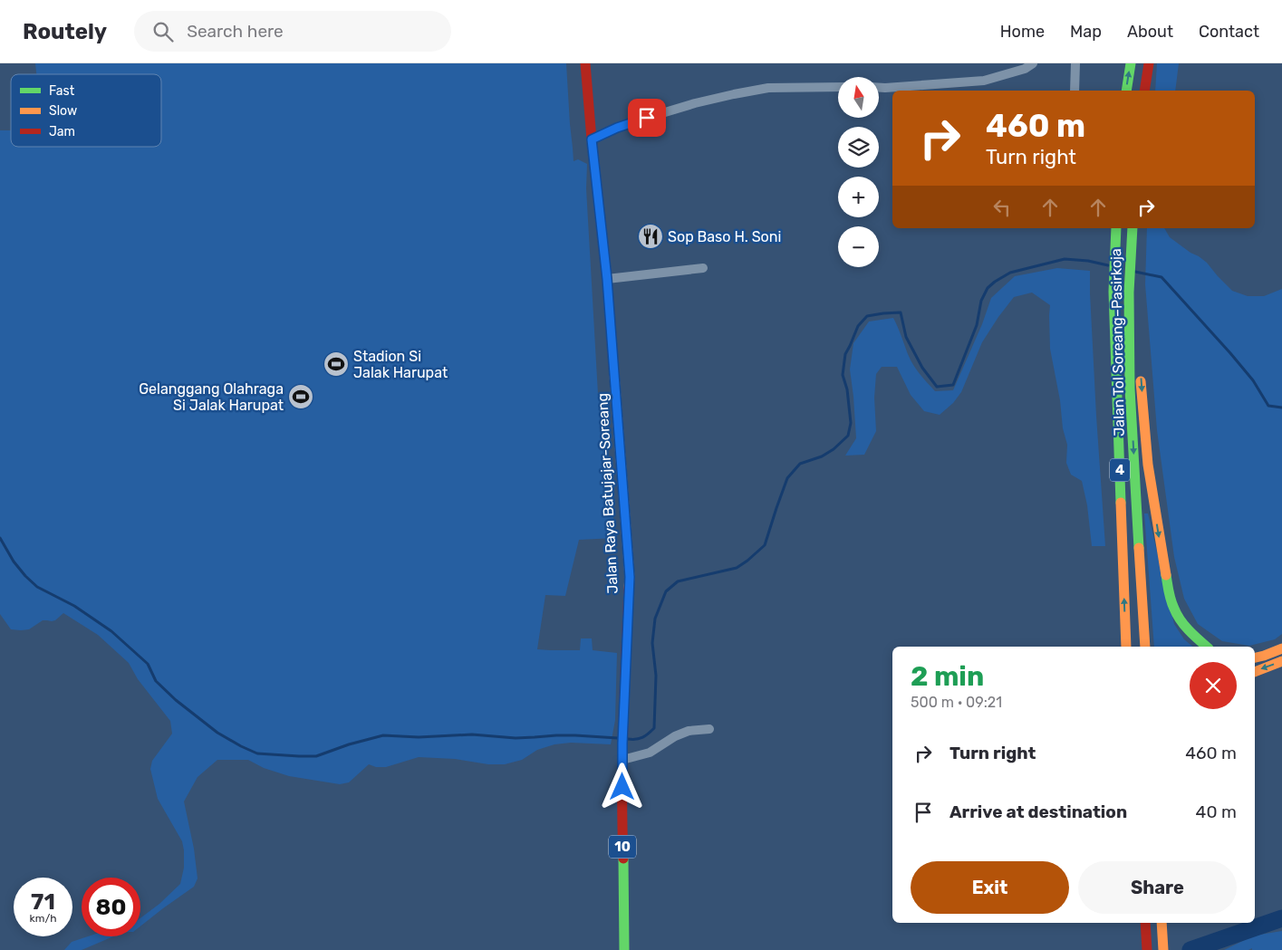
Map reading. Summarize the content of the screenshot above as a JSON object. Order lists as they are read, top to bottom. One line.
{"streets":{"highway":["Jalan Tol Soreang–Pasirkoja","4","Jalan Raya Batujajar-Soreang","10"]},"places":{"restaurant":["Sop Baso H. Soni"],"sports":["Stadion Si Jalak Harupat","Gelanggang Olahraga Si Jalak Harupat"]},"legend":["Fast","Slow","Jam"],"north":"top","page":{"header":"Routely","search":"Search here","nav":["Home","Map","About","Contact"],"map_buttons":["+","−"],"turn":["460 m","Turn right"],"heading":["2 min","500 m · 09:21"],"list":[{"name":"Turn right","value":"460 m"},{"name":"Arrive at destination","value":"40 m"}],"buttons":["Exit","Share"],"speed":"71 km/h","limit":"80"}}
